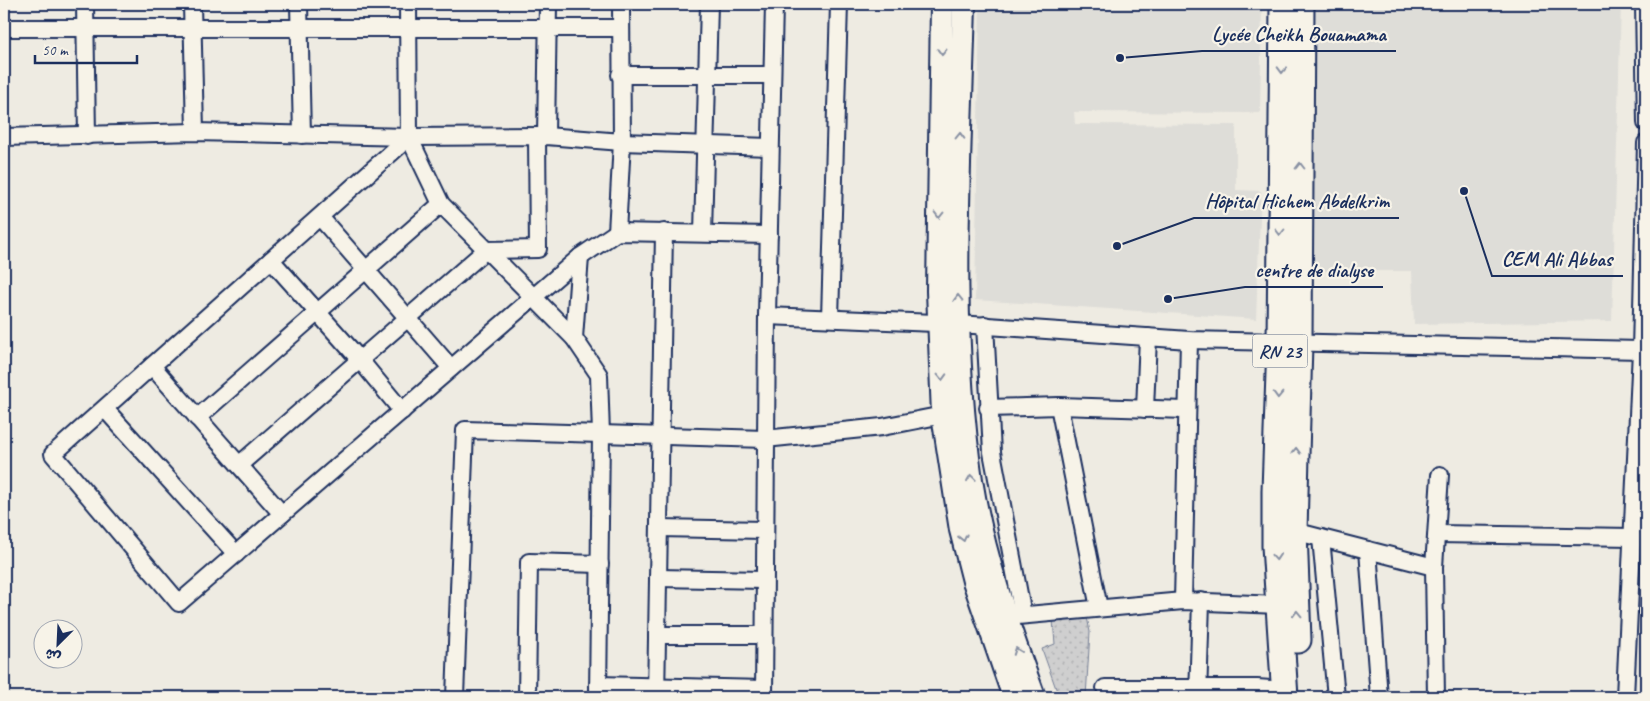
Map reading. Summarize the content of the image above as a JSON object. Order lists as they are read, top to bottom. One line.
{"streets":{"main road":["RN 23"]},"places":["Lycée Cheikh Bouamama","CEM Ali Abbas","Hôpital Hichem Abdelkrim","centre de dialyse"],"scale_bar":"50 m","north":"bottom left"}
